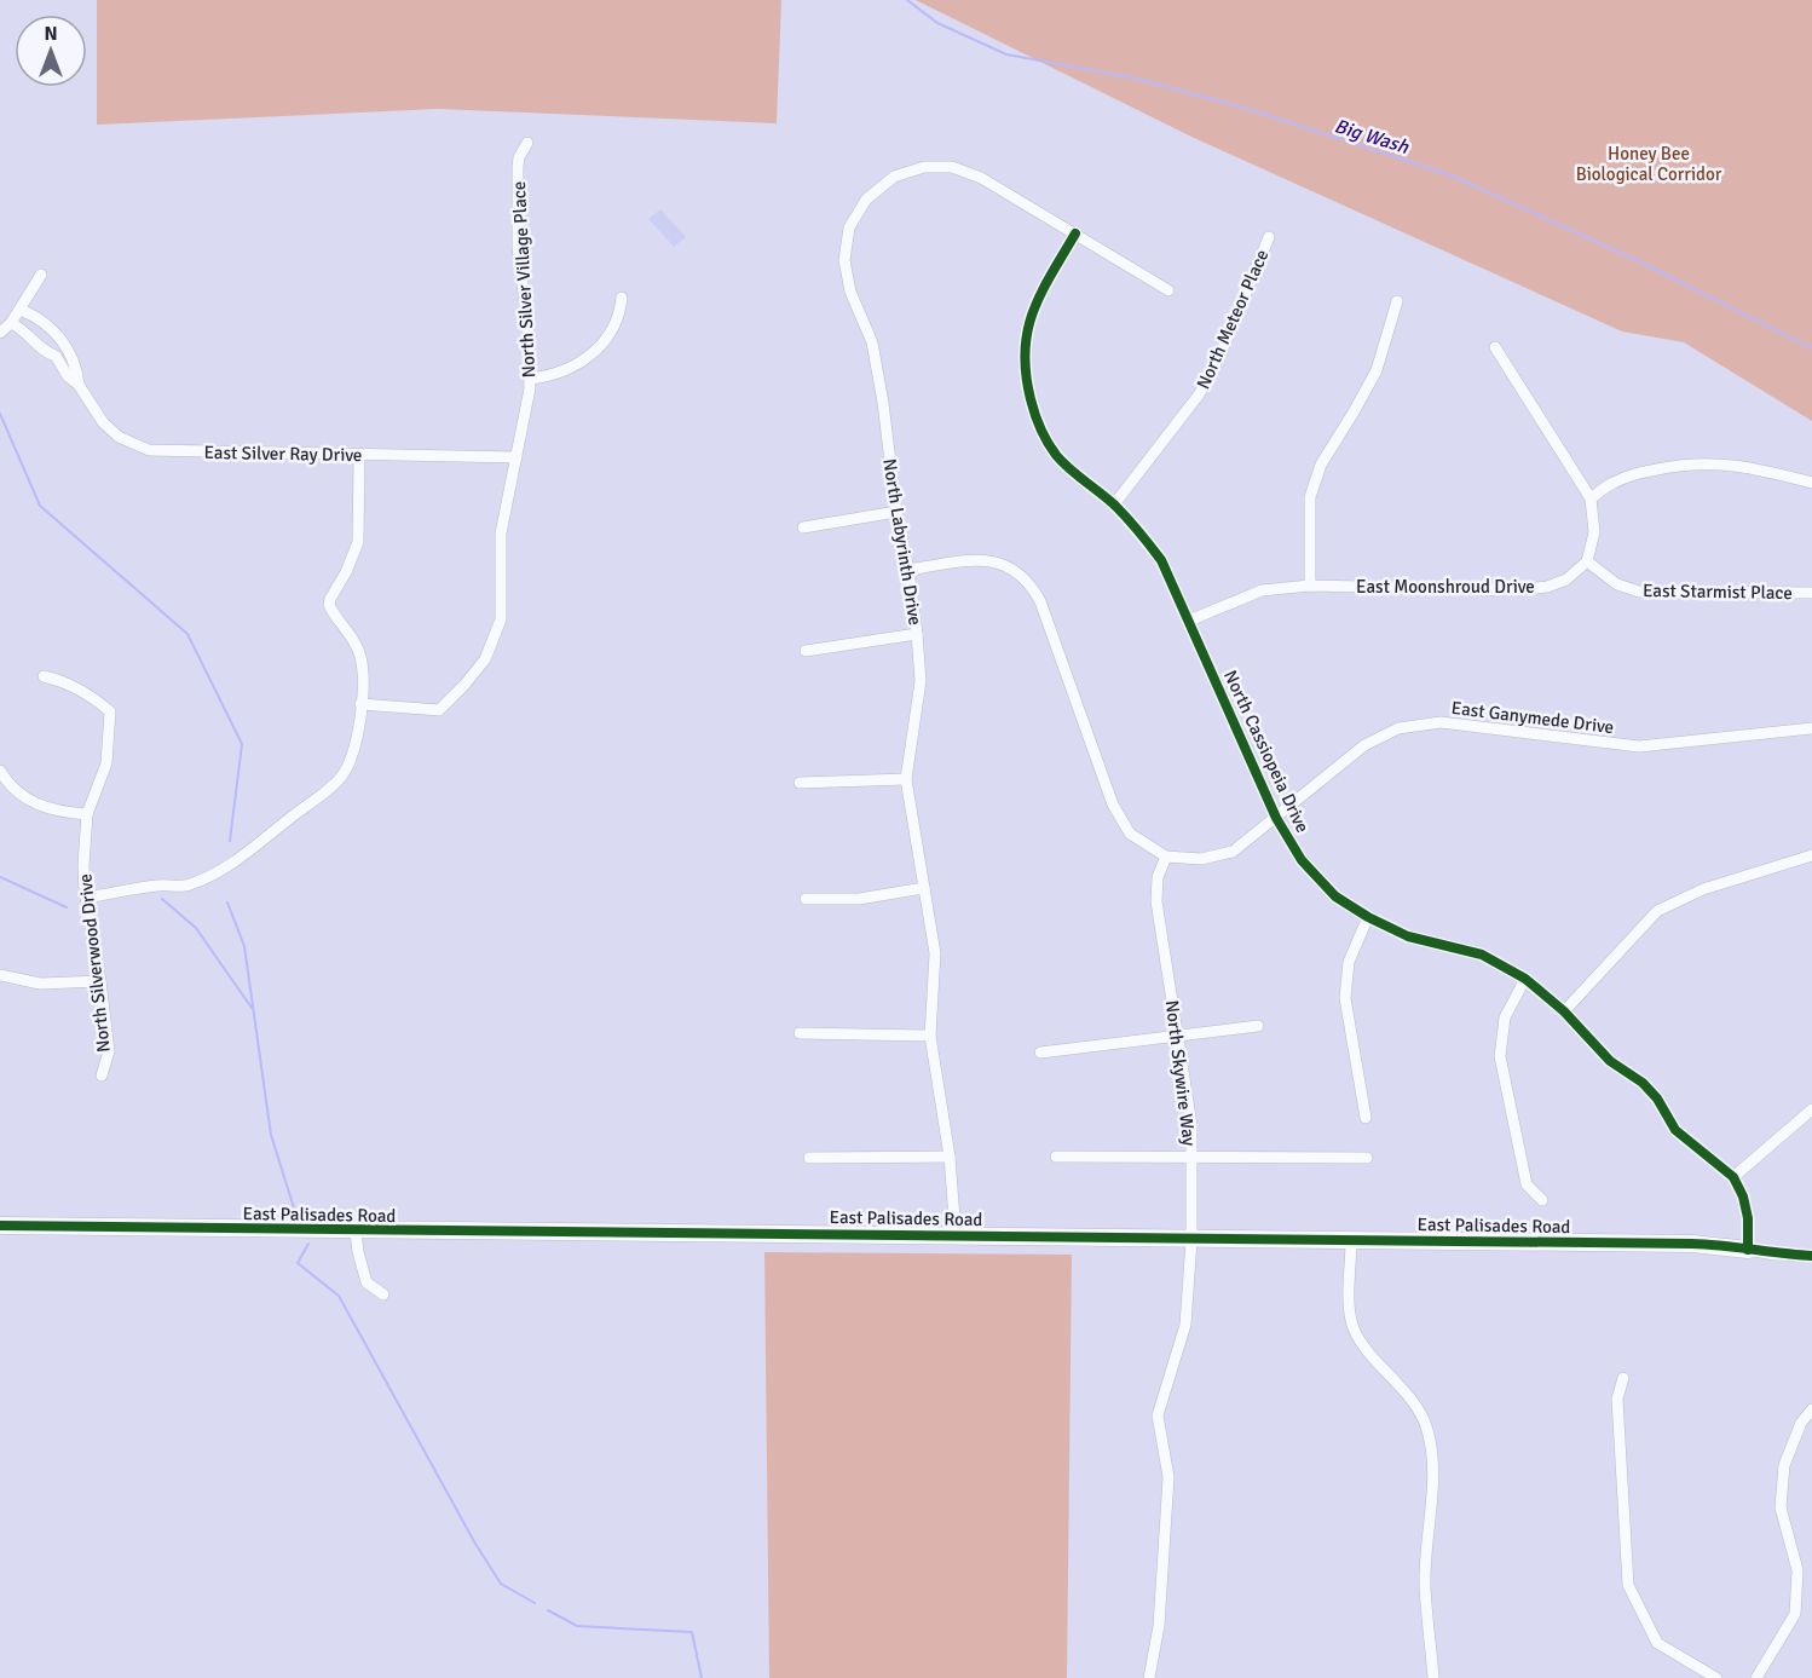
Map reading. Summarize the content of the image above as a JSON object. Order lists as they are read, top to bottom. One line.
{"streets":{"street":["North Silver Village Place","North Meteor Place","East Silver Ray Drive","North Labyrinth Drive","East Moonshroud Drive","East Starmist Place","East Ganymede Drive","North Cassiopeia Drive","North Silverwood Drive","North Skywire Way","East Palisades Road"]},"crossings":[["North Silver Village Place","East Silver Ray Drive"],["North Meteor Place","North Cassiopeia Drive"],["North Labyrinth Drive","North Cassiopeia Drive"],["North Labyrinth Drive","East Palisades Road"],["East Moonshroud Drive","East Starmist Place"],["East Moonshroud Drive","North Cassiopeia Drive"],["East Ganymede Drive","North Cassiopeia Drive"],["East Ganymede Drive","North Skywire Way"],["North Cassiopeia Drive","East Palisades Road"],["North Skywire Way","East Palisades Road"]],"water":["Big Wash"],"parks":["Honey Bee Biological Corridor"],"north":"top"}
